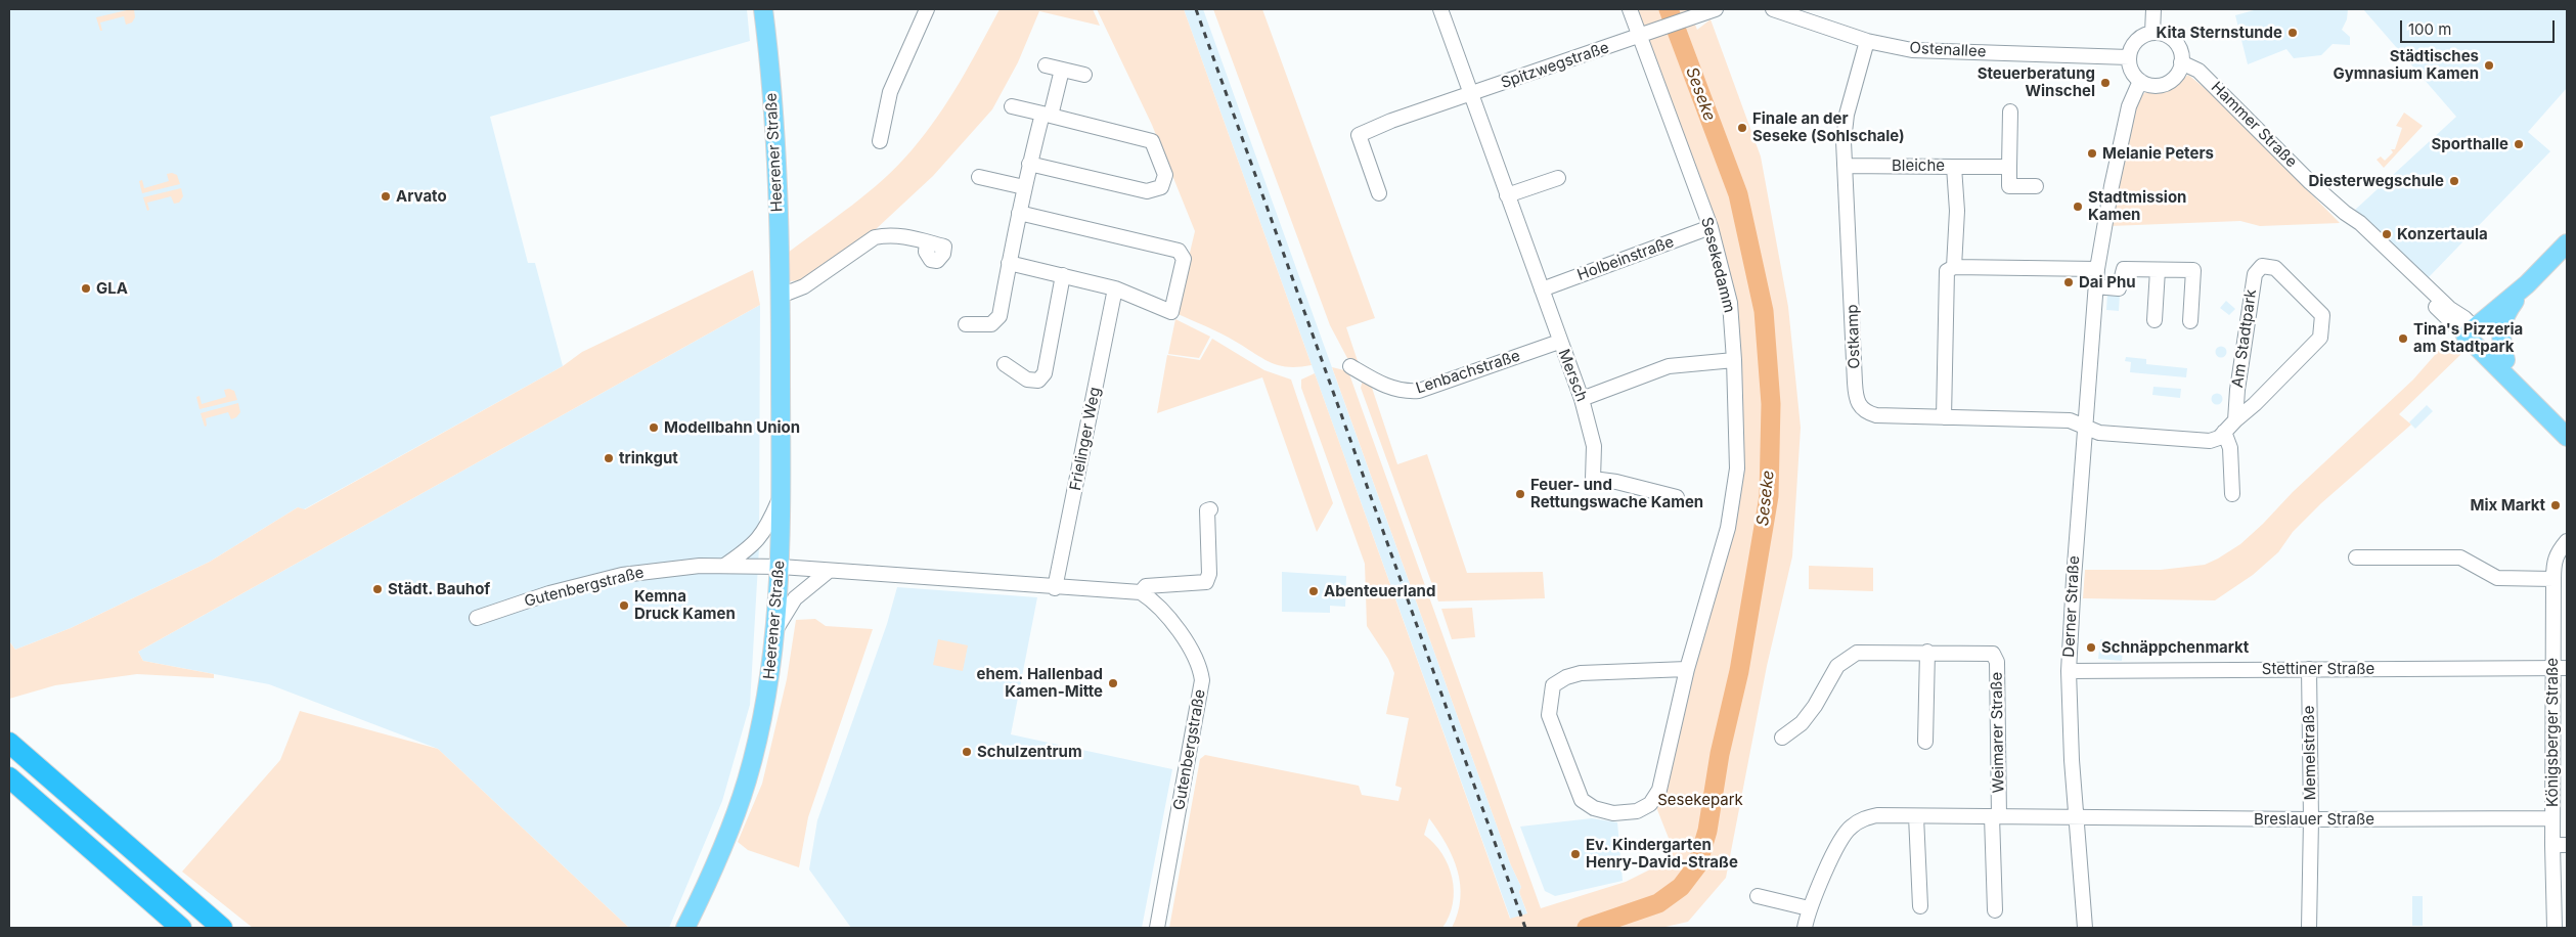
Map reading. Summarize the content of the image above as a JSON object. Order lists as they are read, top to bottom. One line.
{"streets":{"main road":["Hammer Straße","Heerener Straße"],"street":["Ostenallee","Spitzwegstraße","Bleiche","Holbeinstraße","Sesekedamm","Ostkamp","Am Stadtpark","Lenbachstraße","Mersch","Frielinger Weg","Gutenbergstraße","Derner Straße","Stettiner Straße","Weimarer Straße","Königsberger Straße","Memelstraße","Breslauer Straße"]},"crossings":[["Ostenallee","Hammer Straße"],["Ostenallee","Ostkamp"],["Ostenallee","Derner Straße"],["Spitzwegstraße","Sesekedamm"],["Spitzwegstraße","Mersch"],["Hammer Straße","Derner Straße"],["Heerener Straße","Gutenbergstraße"],["Bleiche","Ostkamp"],["Holbeinstraße","Sesekedamm"],["Holbeinstraße","Mersch"],["Ostkamp","Am Stadtpark"],["Ostkamp","Derner Straße"],["Am Stadtpark","Derner Straße"],["Lenbachstraße","Mersch"],["Frielinger Weg","Gutenbergstraße"],["Derner Straße","Stettiner Straße"],["Derner Straße","Breslauer Straße"],["Stettiner Straße","Königsberger Straße"],["Stettiner Straße","Memelstraße"],["Weimarer Straße","Breslauer Straße"],["Königsberger Straße","Breslauer Straße"],["Memelstraße","Breslauer Straße"]],"water":["Seseke"],"parks":["Sesekepark"],"places":["Kita Sternstunde","Städtisches Gymnasium Kamen","Steuerberatung Winschel","Finale an der Seseke (Sohlschale)","Sporthalle","Melanie Peters","Diesterwegschule","Arvato","Stadtmission Kamen","Konzertaula","Dai Phu","GLA","Tina's Pizzeria am Stadtpark","Modellbahn Union","trinkgut","Feuer- und Rettungswache Kamen","Mix Markt","Städt. Bauhof","Abenteuerland","Kemna Druck Kamen","Schnäppchenmarkt","ehem. Hallenbad Kamen-Mitte","Schulzentrum","Ev. Kindergarten Henry-David-Straße"],"scale_bar":"100 m"}
